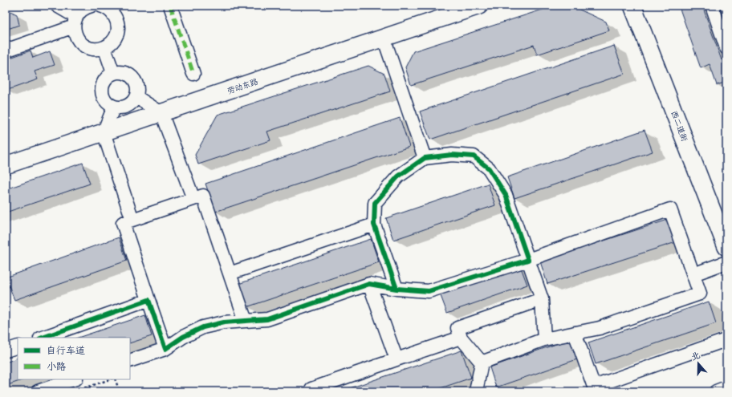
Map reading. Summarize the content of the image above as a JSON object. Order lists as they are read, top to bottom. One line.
{"streets":{"main road":["劳动东路","西二道街"]},"legend":["自行车道","小路"],"north":"top"}
